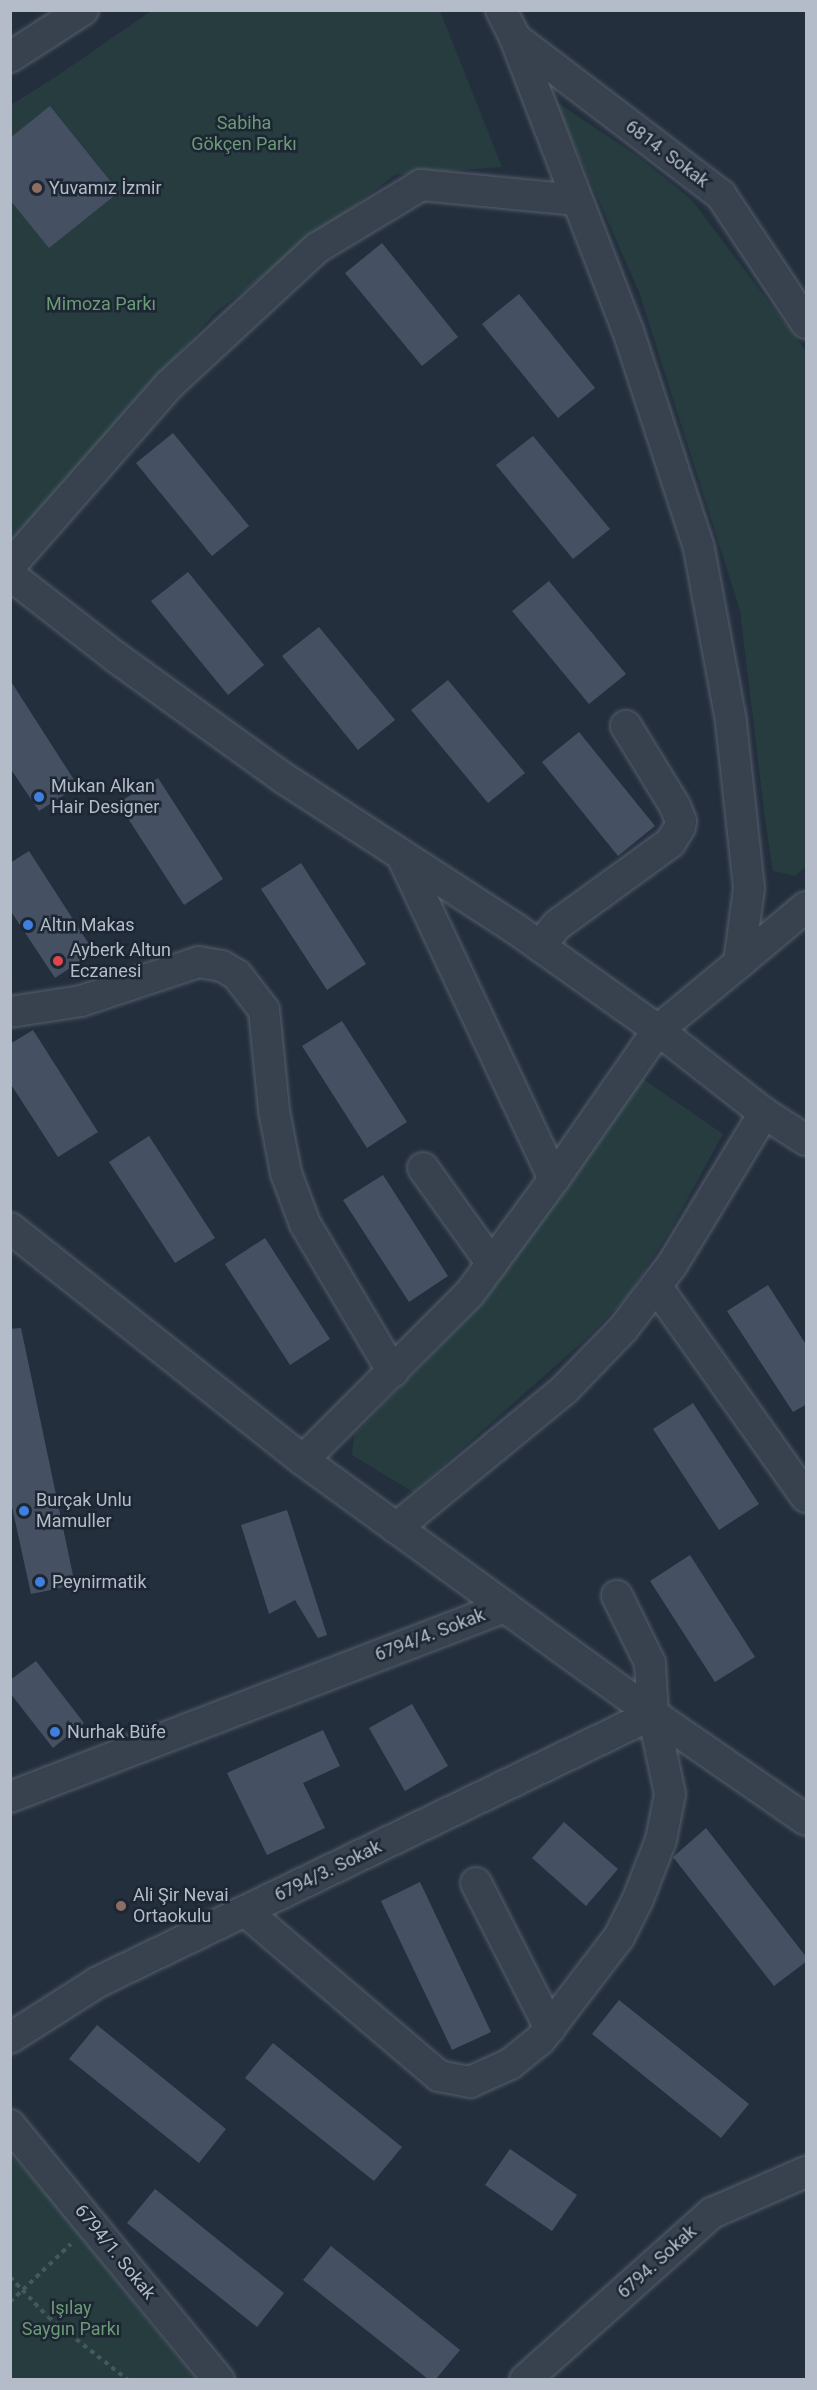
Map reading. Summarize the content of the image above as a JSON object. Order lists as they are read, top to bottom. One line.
{"streets":{"street":["6814. Sokak","6794/4. Sokak","6794/3. Sokak","6794/1. Sokak","6794. Sokak"]},"crossings":[["6794/4. Sokak","6794/3. Sokak"]],"parks":["Sabiha Gökçen Parkı","Mimoza Parkı","Işılay Saygın Parkı"],"places":["Yuvamız İzmir","Mukan Alkan Hair Designer","Altın Makas","Ayberk Altun Eczanesi","Burçak Unlu Mamuller","Peynirmatik","Nurhak Büfe","Ali Şir Nevai Ortaokulu"]}
